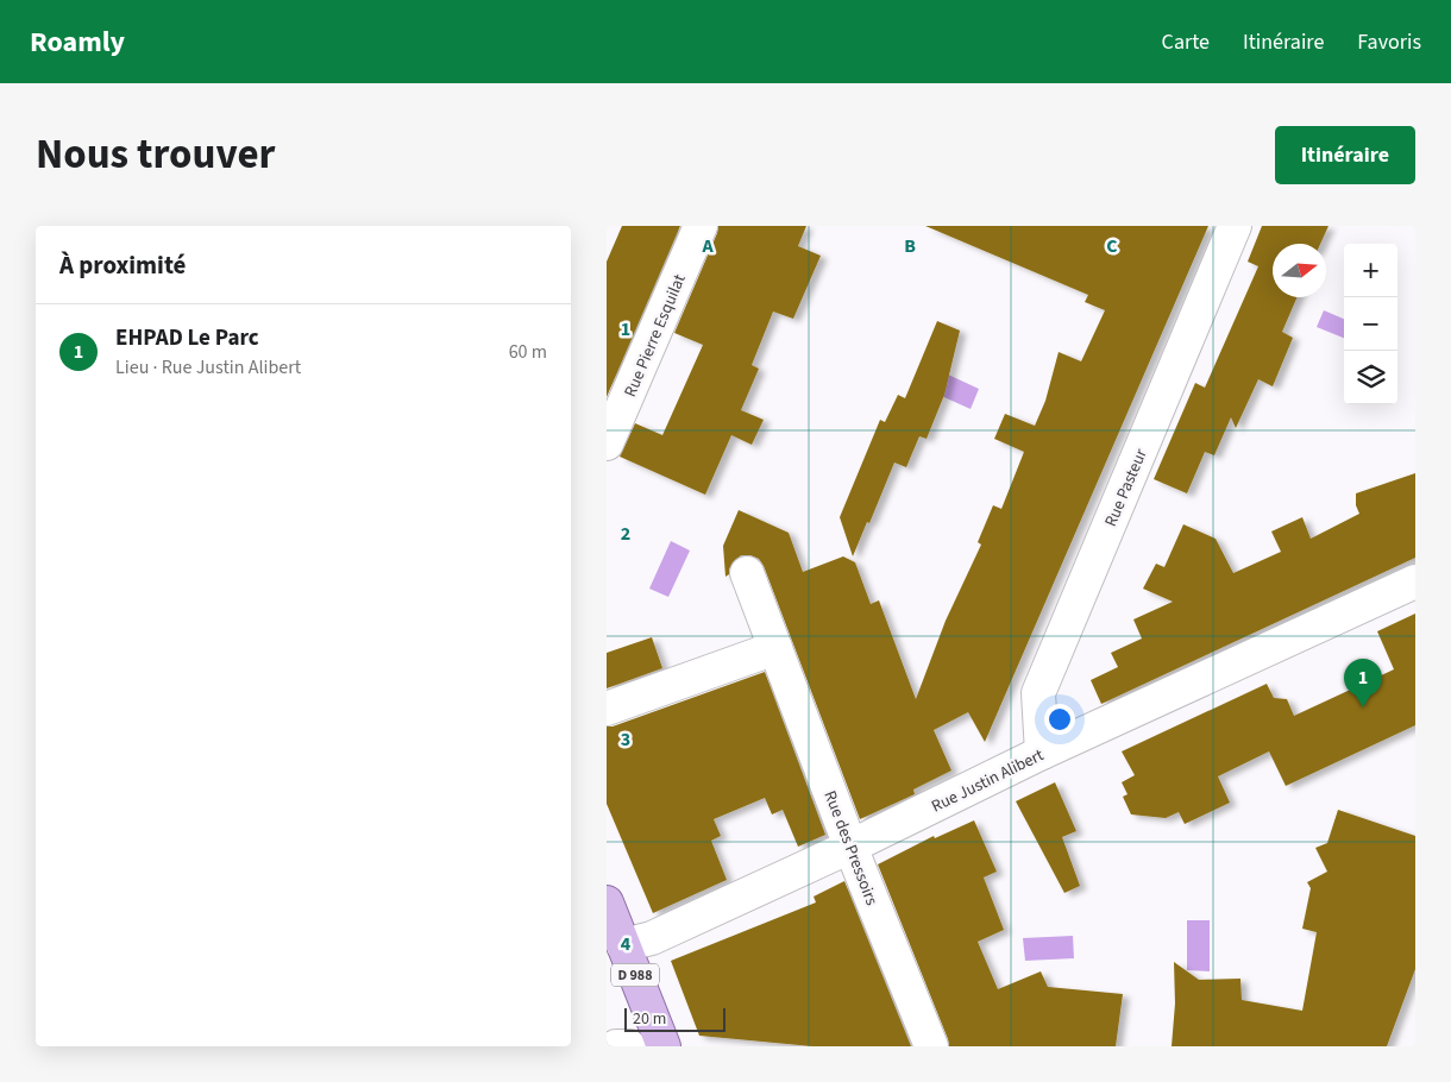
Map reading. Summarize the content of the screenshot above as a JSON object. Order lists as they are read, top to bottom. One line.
{"streets":{"main road":["D 988"],"street":["Rue Pierre Esquilat","Rue Pasteur","Rue Justin Alibert","Rue des Pressoirs"]},"crossings":[["Rue Pasteur","Rue Justin Alibert"],["Rue Justin Alibert","Rue des Pressoirs"],["Rue Justin Alibert","D 988"]],"scale_bar":"20 m","north":"right","page":{"header":"Roamly","nav":["Carte","Itinéraire","Favoris"],"title":"Nous trouver","buttons":"Itinéraire","heading":"À proximité","map_buttons":["+","−"],"list":[{"mark":"1","name":"EHPAD Le Parc","note":"Lieu · Rue Justin Alibert","value":"60 m"}],"pins":"1","scale":"20 m"},"grid":{"columns":["A","B","C"],"rows":["1","2","3","4"]}}
